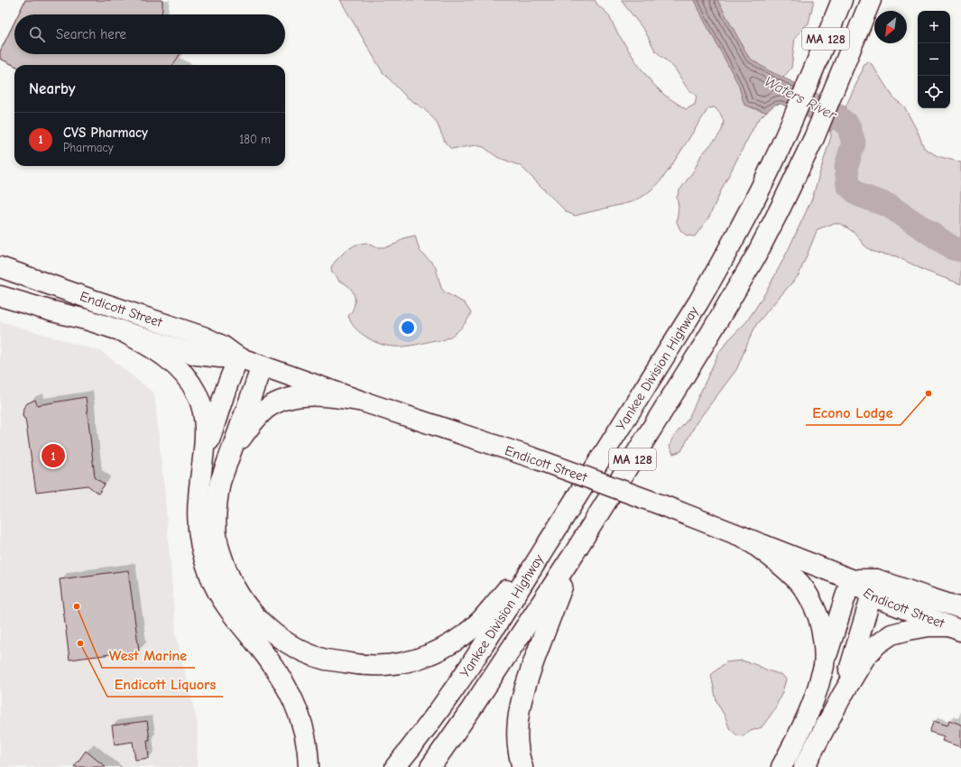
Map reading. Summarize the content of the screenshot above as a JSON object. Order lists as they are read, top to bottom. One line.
{"streets":{"main road":["MA 128","Endicott Street","Yankee Division Highway"]},"water":["Waters River"],"places":["Econo Lodge","West Marine","Endicott Liquors"],"north":"bottom left","page":{"map_buttons":["+","−"],"search":"Search here","heading":"Nearby","list":[{"mark":"1","name":"CVS Pharmacy","note":"Pharmacy","value":"180 m"}],"pins":"1"}}
